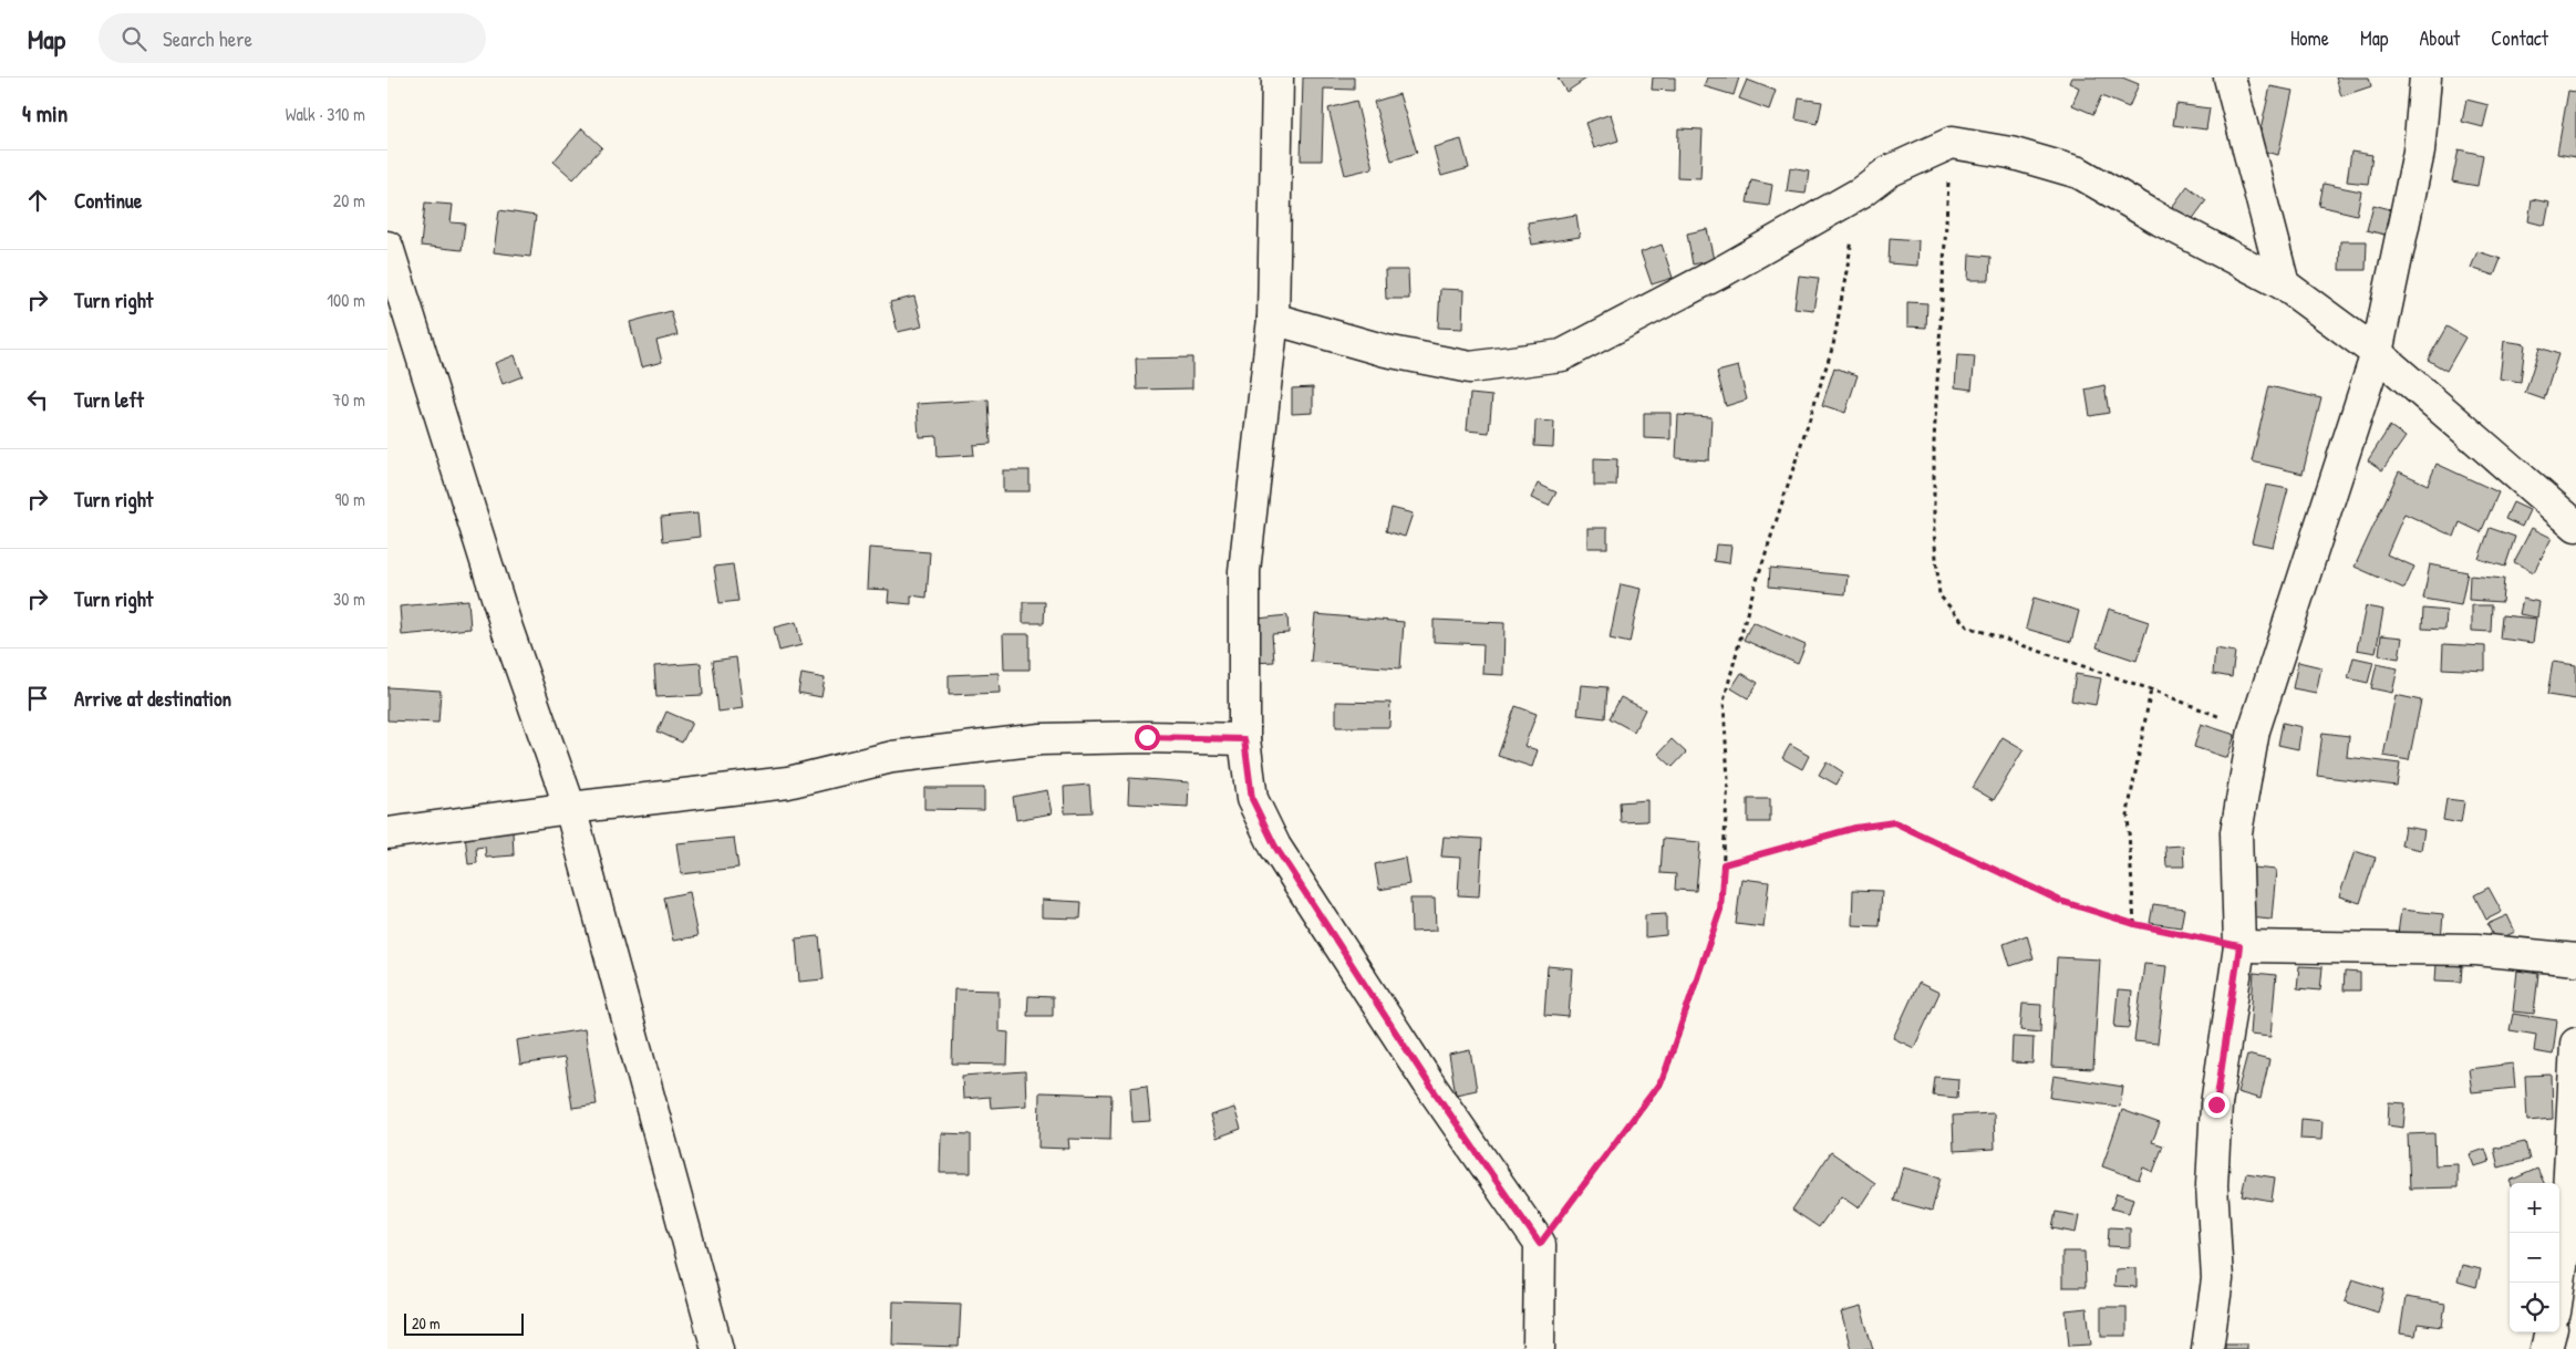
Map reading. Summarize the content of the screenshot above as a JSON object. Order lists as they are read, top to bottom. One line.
{"scale_bar":"20 m","page":{"header":"Map","search":"Search here","nav":["Home","Map","About","Contact"],"heading":["4 min","Walk · 310 m"],"list":[["Continue","20 m"],["Turn right","100 m"],["Turn left","70 m"],["Turn right","90 m"],["Turn right","30 m"],"Arrive at destination"],"map_buttons":["+","−"],"scale":"20 m"}}
